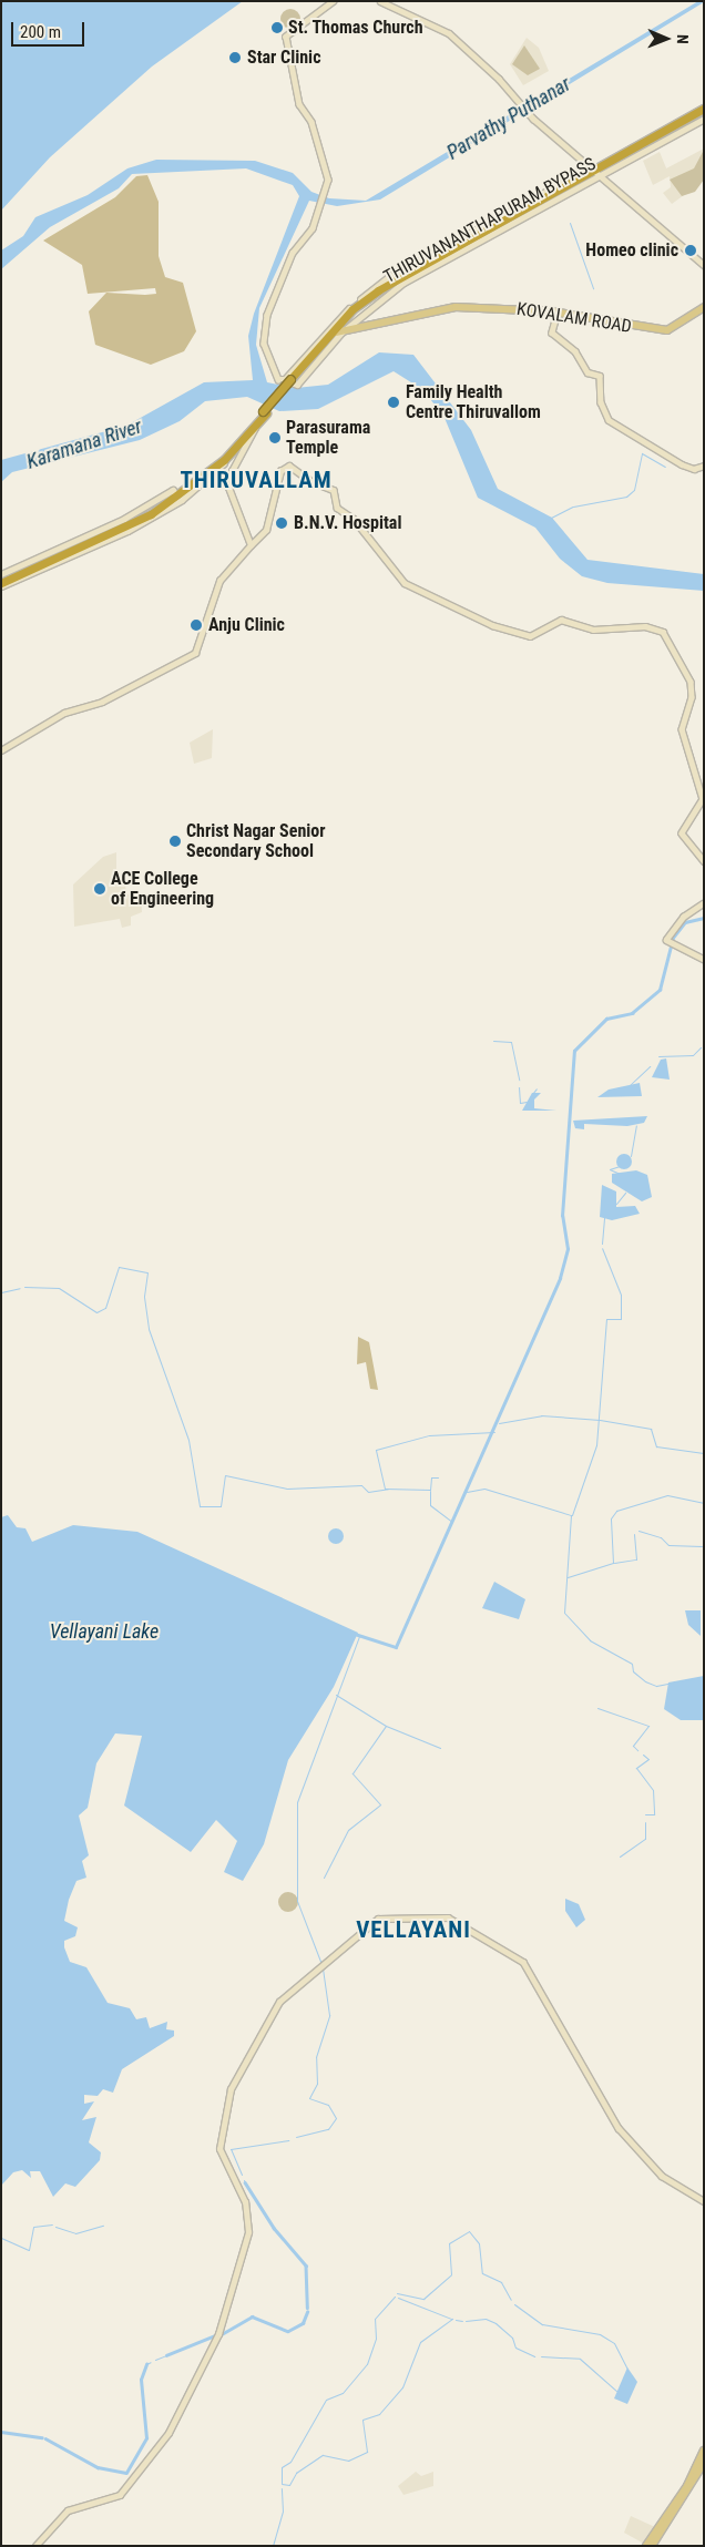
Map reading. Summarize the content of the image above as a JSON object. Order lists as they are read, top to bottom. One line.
{"streets":{"highway":["THIRUVANANTHAPURAM BYPASS"],"main road":["KOVALAM ROAD"]},"crossings":[["THIRUVANANTHAPURAM BYPASS","KOVALAM ROAD"]],"districts":["THIRUVALLAM","VELLAYANI"],"water":["Parvathy Puthanar","Karamana River","Vellayani Lake"],"places":["St. Thomas Church","Star Clinic","Homeo clinic","Family Health Centre Thiruvallom","Parasurama Temple","B.N.V. Hospital","Anju Clinic","Christ Nagar Senior Secondary School","ACE College of Engineering"],"scale_bar":"200 m","north":"right"}
